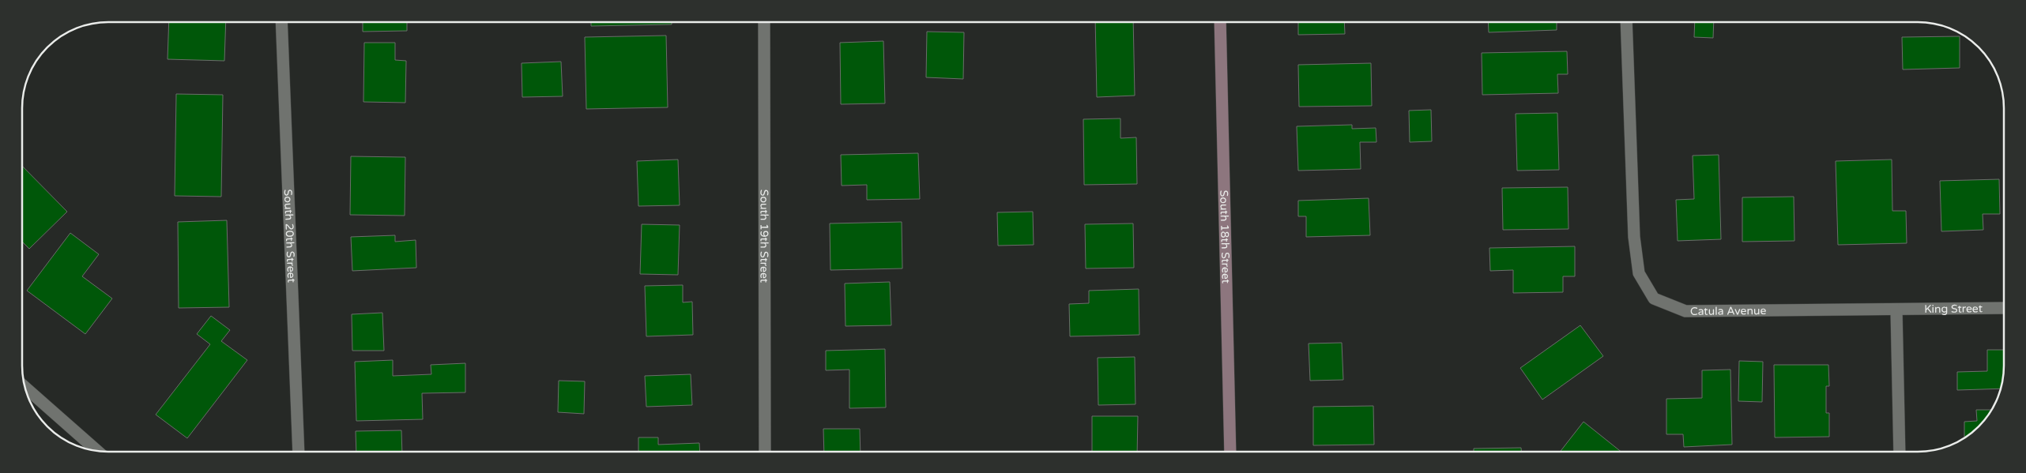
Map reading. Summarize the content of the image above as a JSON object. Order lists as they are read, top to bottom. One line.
{"streets":{"main road":["South 18th Street"],"street":["South 20th Street","South 19th Street","King Street","Catula Avenue"]},"crossings":[["King Street","Catula Avenue"]]}
